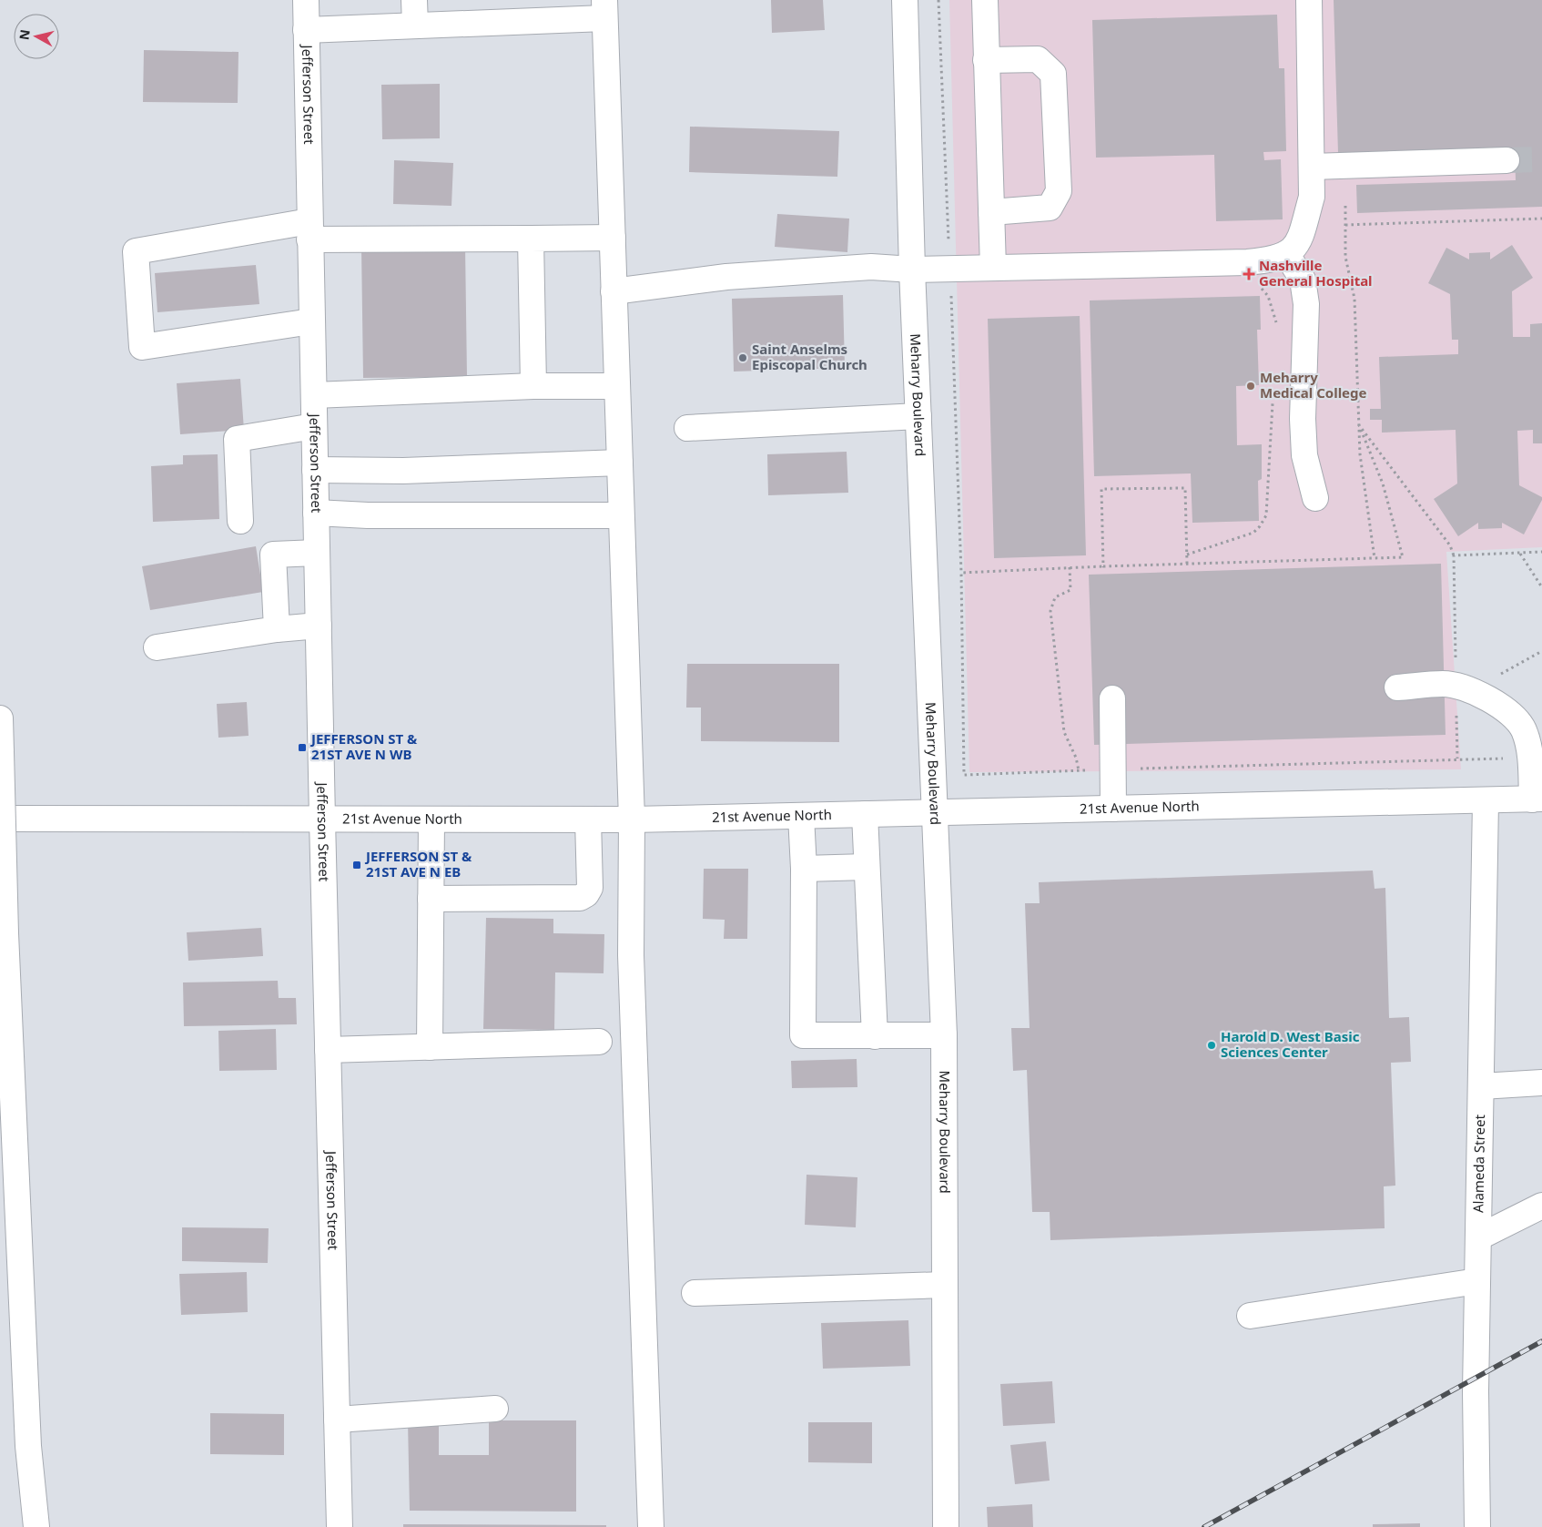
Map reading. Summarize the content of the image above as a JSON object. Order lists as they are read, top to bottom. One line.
{"streets":{"main road":["Jefferson Street","Meharry Boulevard","21st Avenue North","Alameda Street"]},"crossings":[["Jefferson Street","21st Avenue North"],["Meharry Boulevard","21st Avenue North"],["21st Avenue North","Alameda Street"]],"places":{"health":["Nashville General Hospital"],"other":["Saint Anselms Episcopal Church","Meharry Medical College","Harold D. West Basic Sciences Center"],"transit":["JEFFERSON ST & 21ST AVE N WB","JEFFERSON ST & 21ST AVE N EB"]},"north":"left"}
